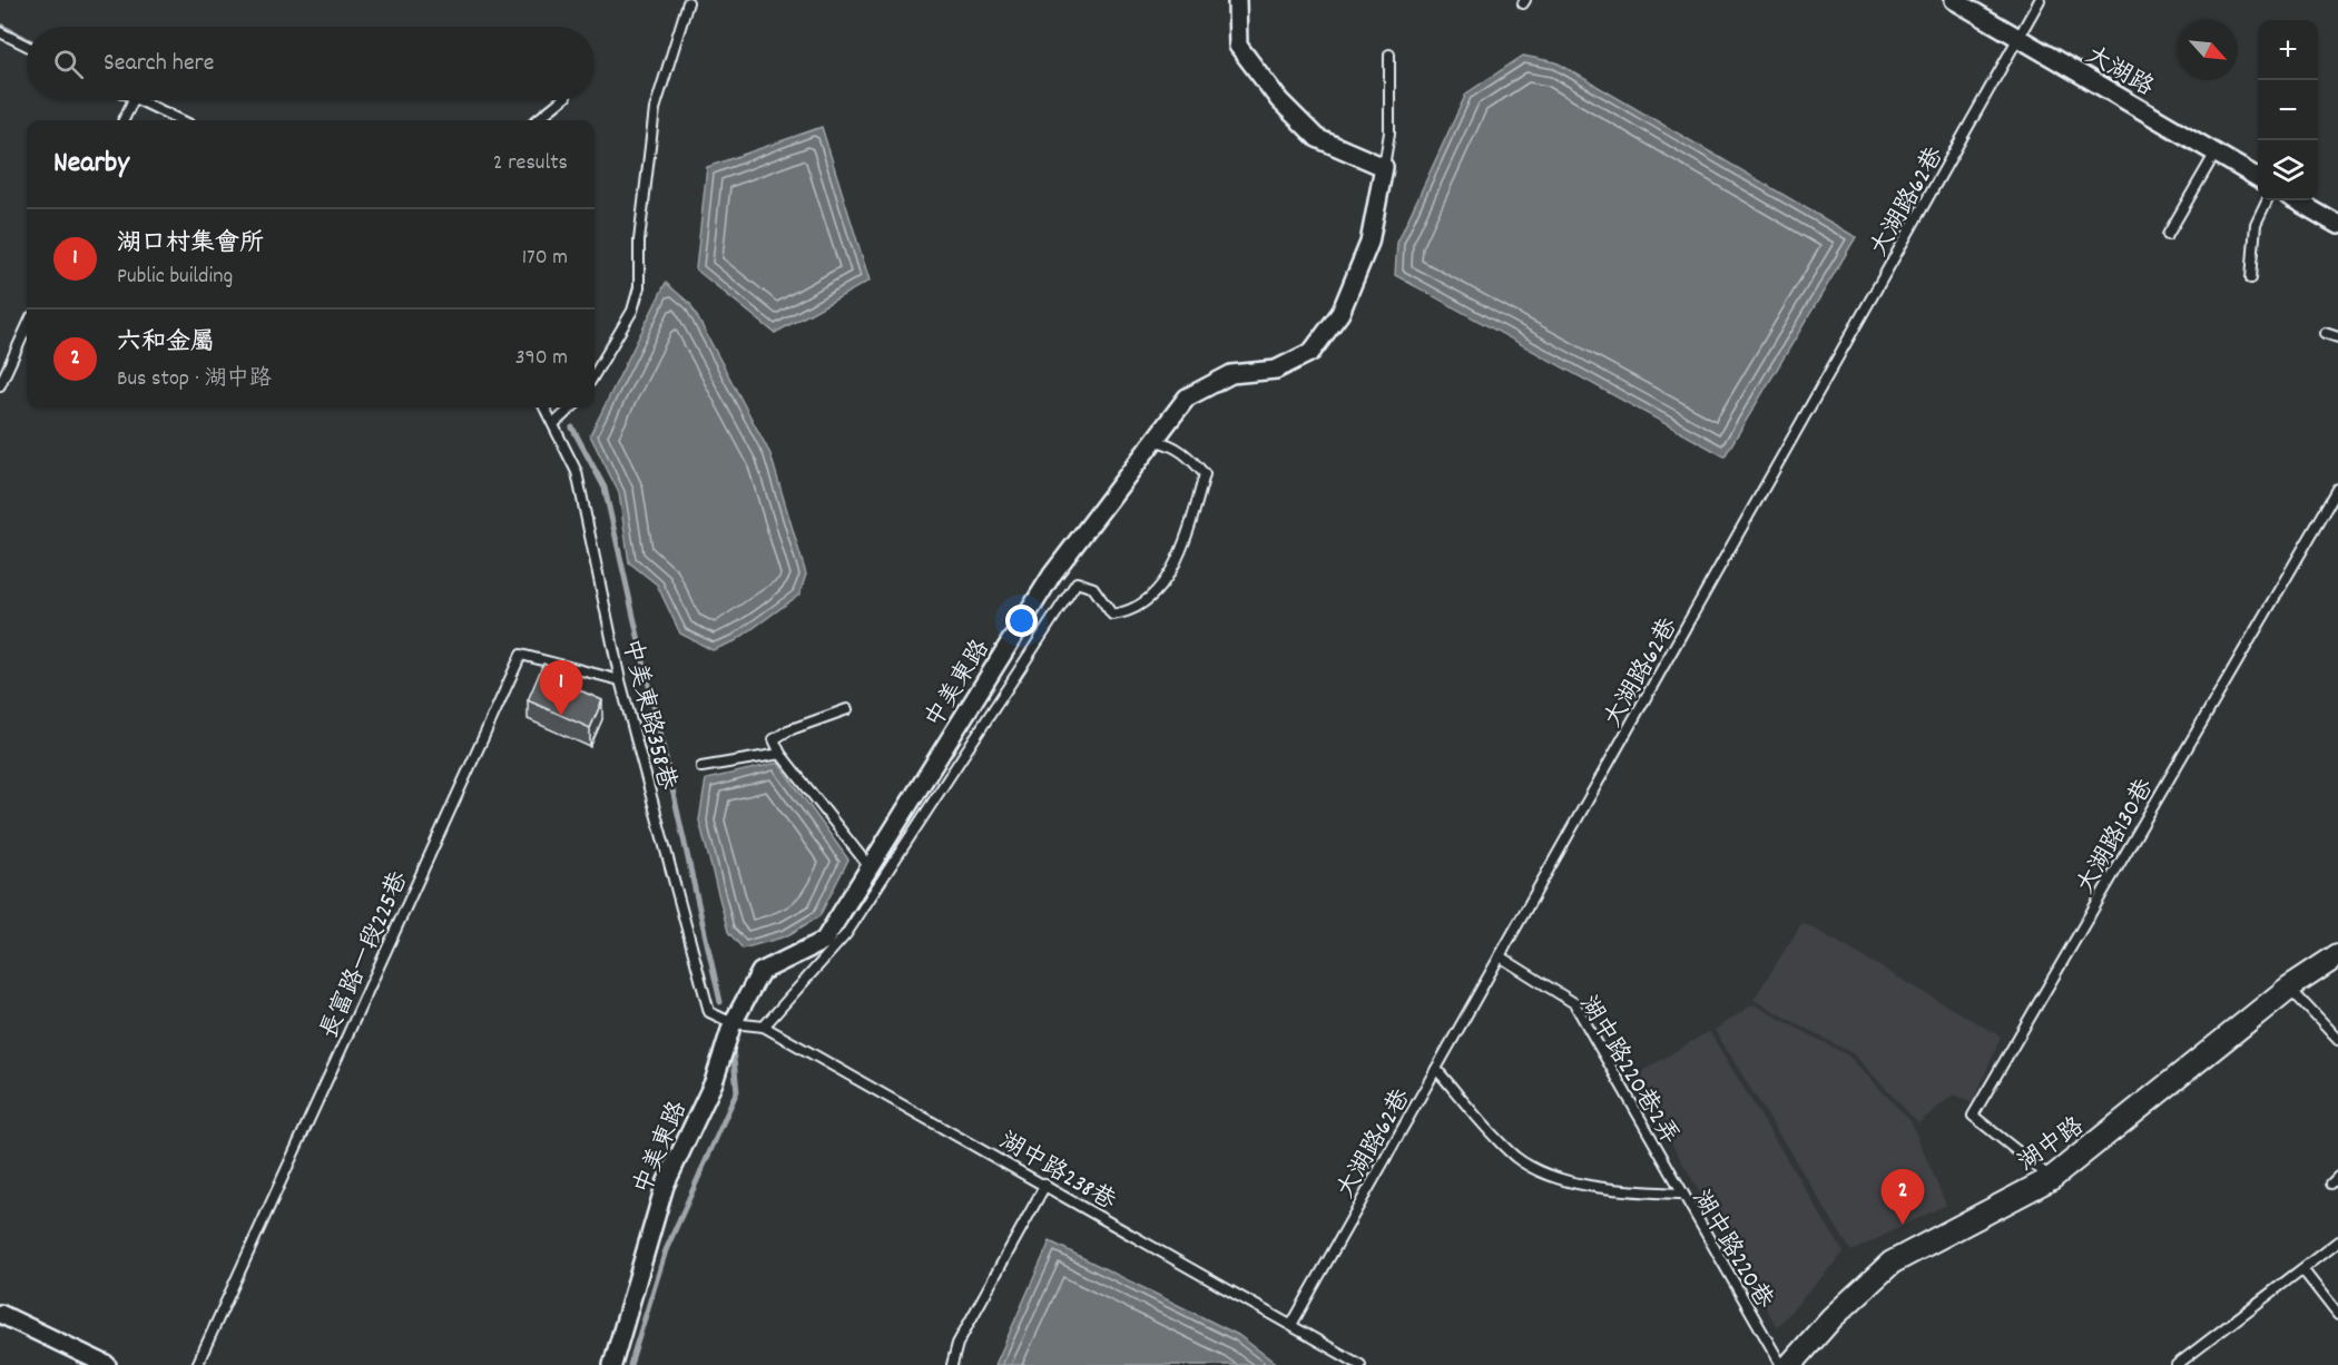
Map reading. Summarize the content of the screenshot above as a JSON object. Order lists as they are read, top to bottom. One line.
{"streets":{"street":["大湖路","中美東路","湖中路"],"lane":["大湖路62巷","中美東路358巷","大湖路130巷","長富路一段225巷","湖中路220巷2弄","湖中路238巷","湖中路220巷"]},"crossings":[["大湖路","大湖路62巷"],["大湖路62巷","湖中路220巷2弄"],["大湖路62巷","湖中路238巷"],["大湖路62巷","湖中路220巷"],["中美東路","中美東路358巷"],["中美東路","湖中路238巷"],["中美東路358巷","長富路一段225巷"],["中美東路358巷","湖中路238巷"],["大湖路130巷","湖中路"],["湖中路220巷2弄","湖中路220巷"]],"north":"bottom right","page":{"map_buttons":["+","−"],"search":"Search here","heading":["Nearby","2 results"],"list":[{"mark":"1","name":"湖口村集會所","note":"Public building","value":"170 m"},{"mark":"2","name":"六和金屬","note":"Bus stop · 湖中路","value":"390 m"}],"pins":["1","2"]}}
